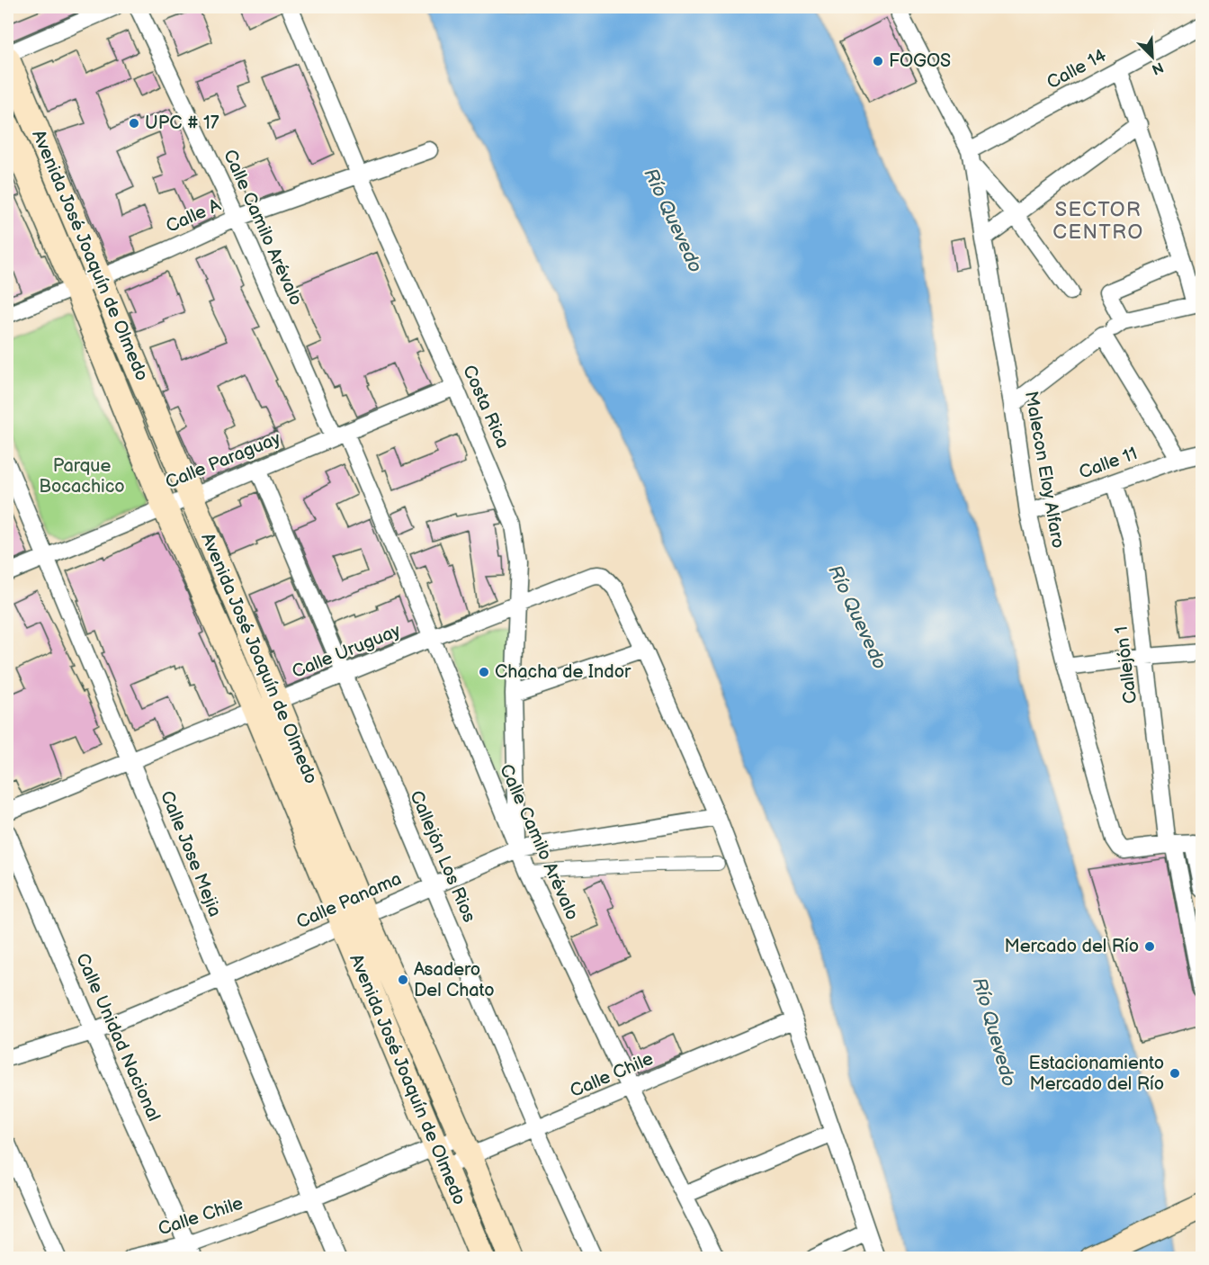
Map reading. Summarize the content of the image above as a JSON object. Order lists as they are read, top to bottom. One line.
{"streets":{"main road":["Avenida José Joaquín de Olmedo"],"street":["Calle 14","Calle A","Calle Camilo Arévalo","Costa Rica","Calle Paraguay","Calle 11","Malecon Eloy Alfaro","Calle Uruguay","Callejón 1","Calle Jose Mejia","Callejón Los Rios","Calle Panama","Calle Unidad Nacional","Calle Chile"]},"crossings":[["Calle 14","Malecon Eloy Alfaro"],["Calle A","Calle Camilo Arévalo"],["Calle A","Avenida José Joaquín de Olmedo"],["Calle A","Costa Rica"],["Calle Camilo Arévalo","Costa Rica"],["Calle Camilo Arévalo","Calle Paraguay"],["Calle Camilo Arévalo","Calle Uruguay"],["Calle Camilo Arévalo","Calle Panama"],["Calle Camilo Arévalo","Calle Chile"],["Avenida José Joaquín de Olmedo","Calle Paraguay"],["Avenida José Joaquín de Olmedo","Calle Uruguay"],["Avenida José Joaquín de Olmedo","Calle Panama"],["Avenida José Joaquín de Olmedo","Calle Chile"],["Costa Rica","Calle Paraguay"],["Costa Rica","Calle Uruguay"],["Costa Rica","Calle Panama"],["Calle Paraguay","Calle Jose Mejia"],["Calle Paraguay","Callejón Los Rios"],["Calle 11","Malecon Eloy Alfaro"],["Calle 11","Callejón 1"],["Malecon Eloy Alfaro","Callejón 1"],["Calle Uruguay","Calle Jose Mejia"],["Calle Uruguay","Callejón Los Rios"],["Calle Jose Mejia","Calle Panama"],["Calle Jose Mejia","Calle Chile"],["Callejón Los Rios","Calle Panama"],["Callejón Los Rios","Calle Chile"],["Calle Panama","Calle Unidad Nacional"],["Calle Unidad Nacional","Calle Chile"]],"districts":["SECTOR CENTRO"],"water":["Río Quevedo"],"parks":["Parque Bocachico"],"places":["FOGOS","UPC # 17","Chacha de Indor","Mercado del Río","Asadero Del Chato","Estacionamiento Mercado del Río"],"north":"bottom right"}
